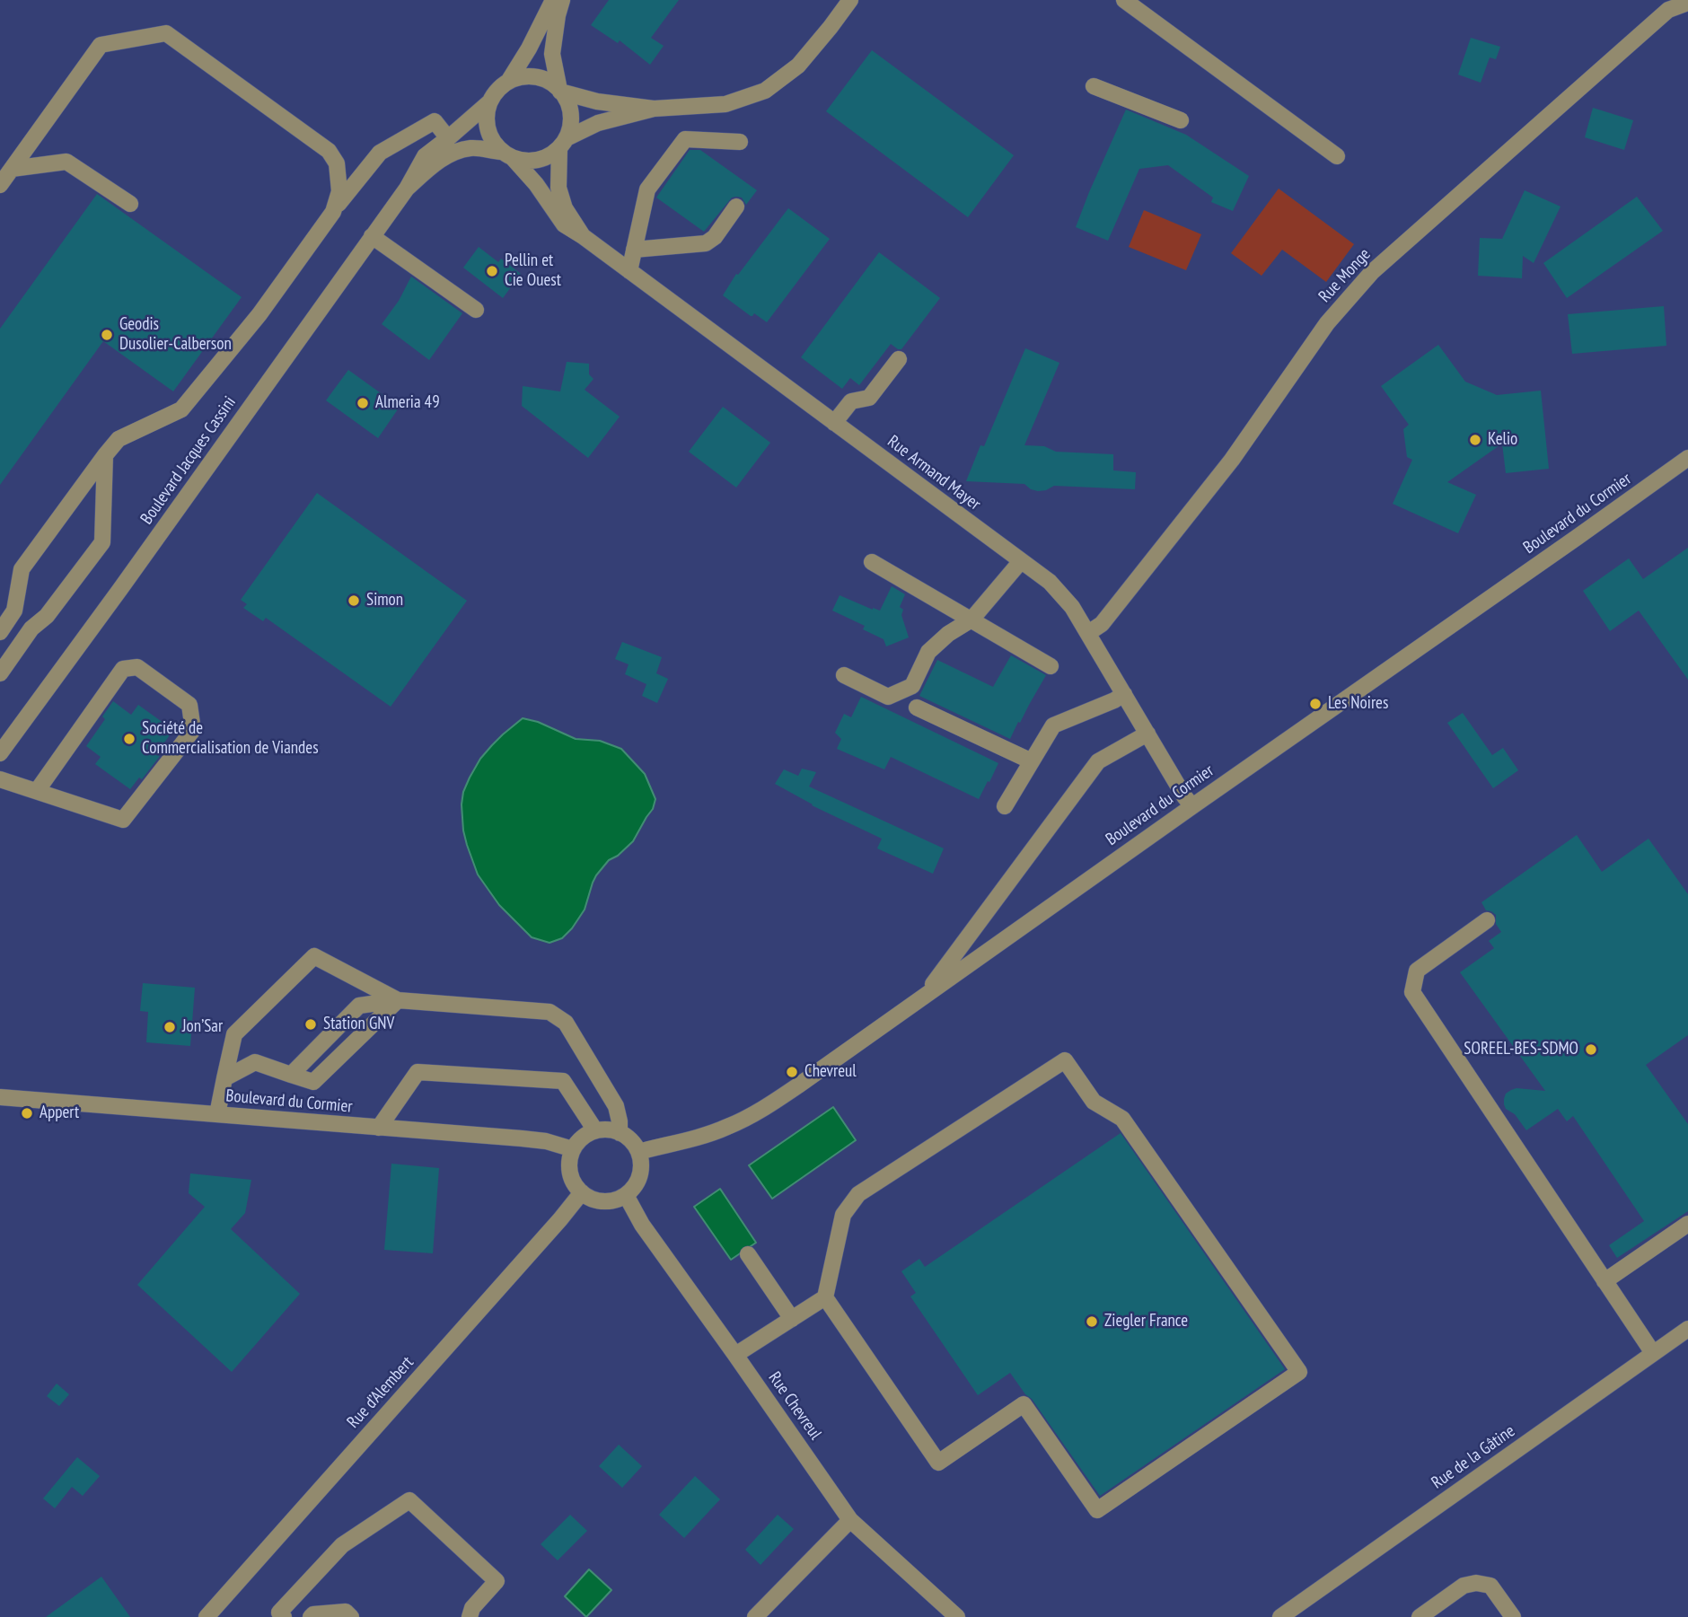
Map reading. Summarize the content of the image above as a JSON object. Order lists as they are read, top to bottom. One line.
{"streets":{"street":["Rue Monge","Boulevard Jacques Cassini","Rue Armand Mayer","Boulevard du Cormier","Rue d’Alembert","Rue Chevreul","Rue de la Gâtine"]},"crossings":[["Rue Monge","Rue Armand Mayer"],["Boulevard Jacques Cassini","Rue Armand Mayer"],["Rue Armand Mayer","Boulevard du Cormier"],["Boulevard du Cormier","Rue d’Alembert"],["Boulevard du Cormier","Rue Chevreul"],["Rue d’Alembert","Rue Chevreul"]],"places":["Pellin et Cie Ouest","Geodis Dusolier-Calberson","Almeria 49","Kelio","Simon","Les Noires","Société de Commercialisation de Viandes","Station GNV","Jon’Sar","SOREEL-BES-SDMO","Chevreul","Appert","Ziegler France"]}
